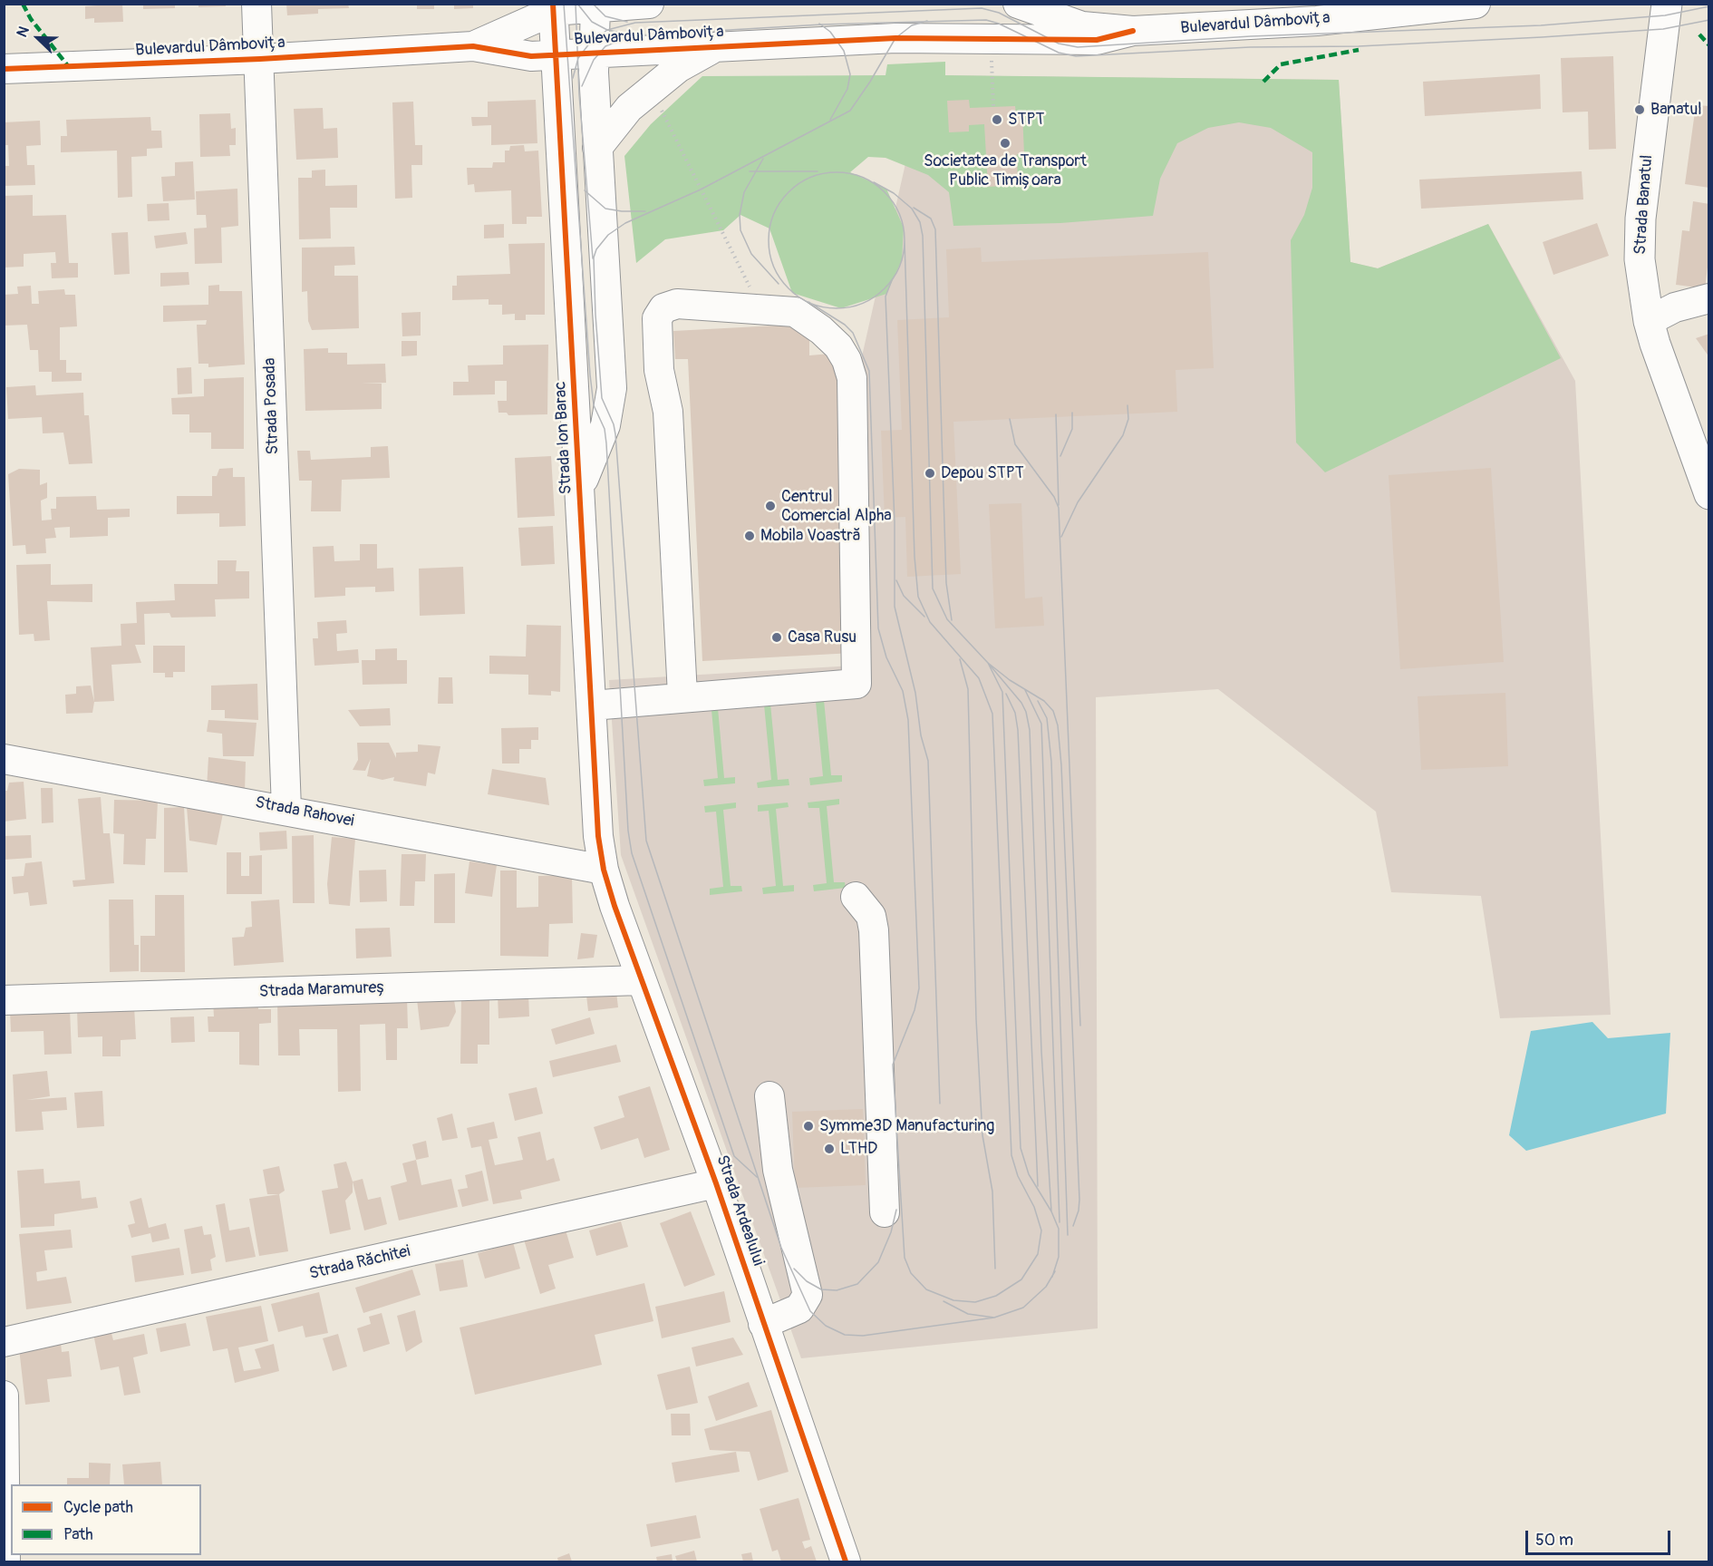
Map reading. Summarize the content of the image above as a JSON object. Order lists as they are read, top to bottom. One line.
{"streets":{"main road":["Strada Banatul"],"street":["Bulevardul Dâmbovița","Strada Posada","Strada Ion Barac","Strada Rahovei","Strada Maramureș","Strada Ardealului","Strada Răchitei"]},"crossings":[["Bulevardul Dâmbovița","Strada Posada"],["Bulevardul Dâmbovița","Strada Ion Barac"],["Strada Posada","Strada Rahovei"],["Strada Ion Barac","Strada Rahovei"],["Strada Ion Barac","Strada Ardealului"],["Strada Rahovei","Strada Ardealului"],["Strada Maramureș","Strada Ardealului"],["Strada Ardealului","Strada Răchitei"]],"places":["Banatul","STPT","Societatea de Transport Public Timișoara","Depou STPT","Centrul Comercial Alpha","Mobila Voastră","Casa Rusu","Symme3D Manufacturing","LTHD"],"legend":["Cycle path","Path"],"scale_bar":"50 m","north":"top left"}
